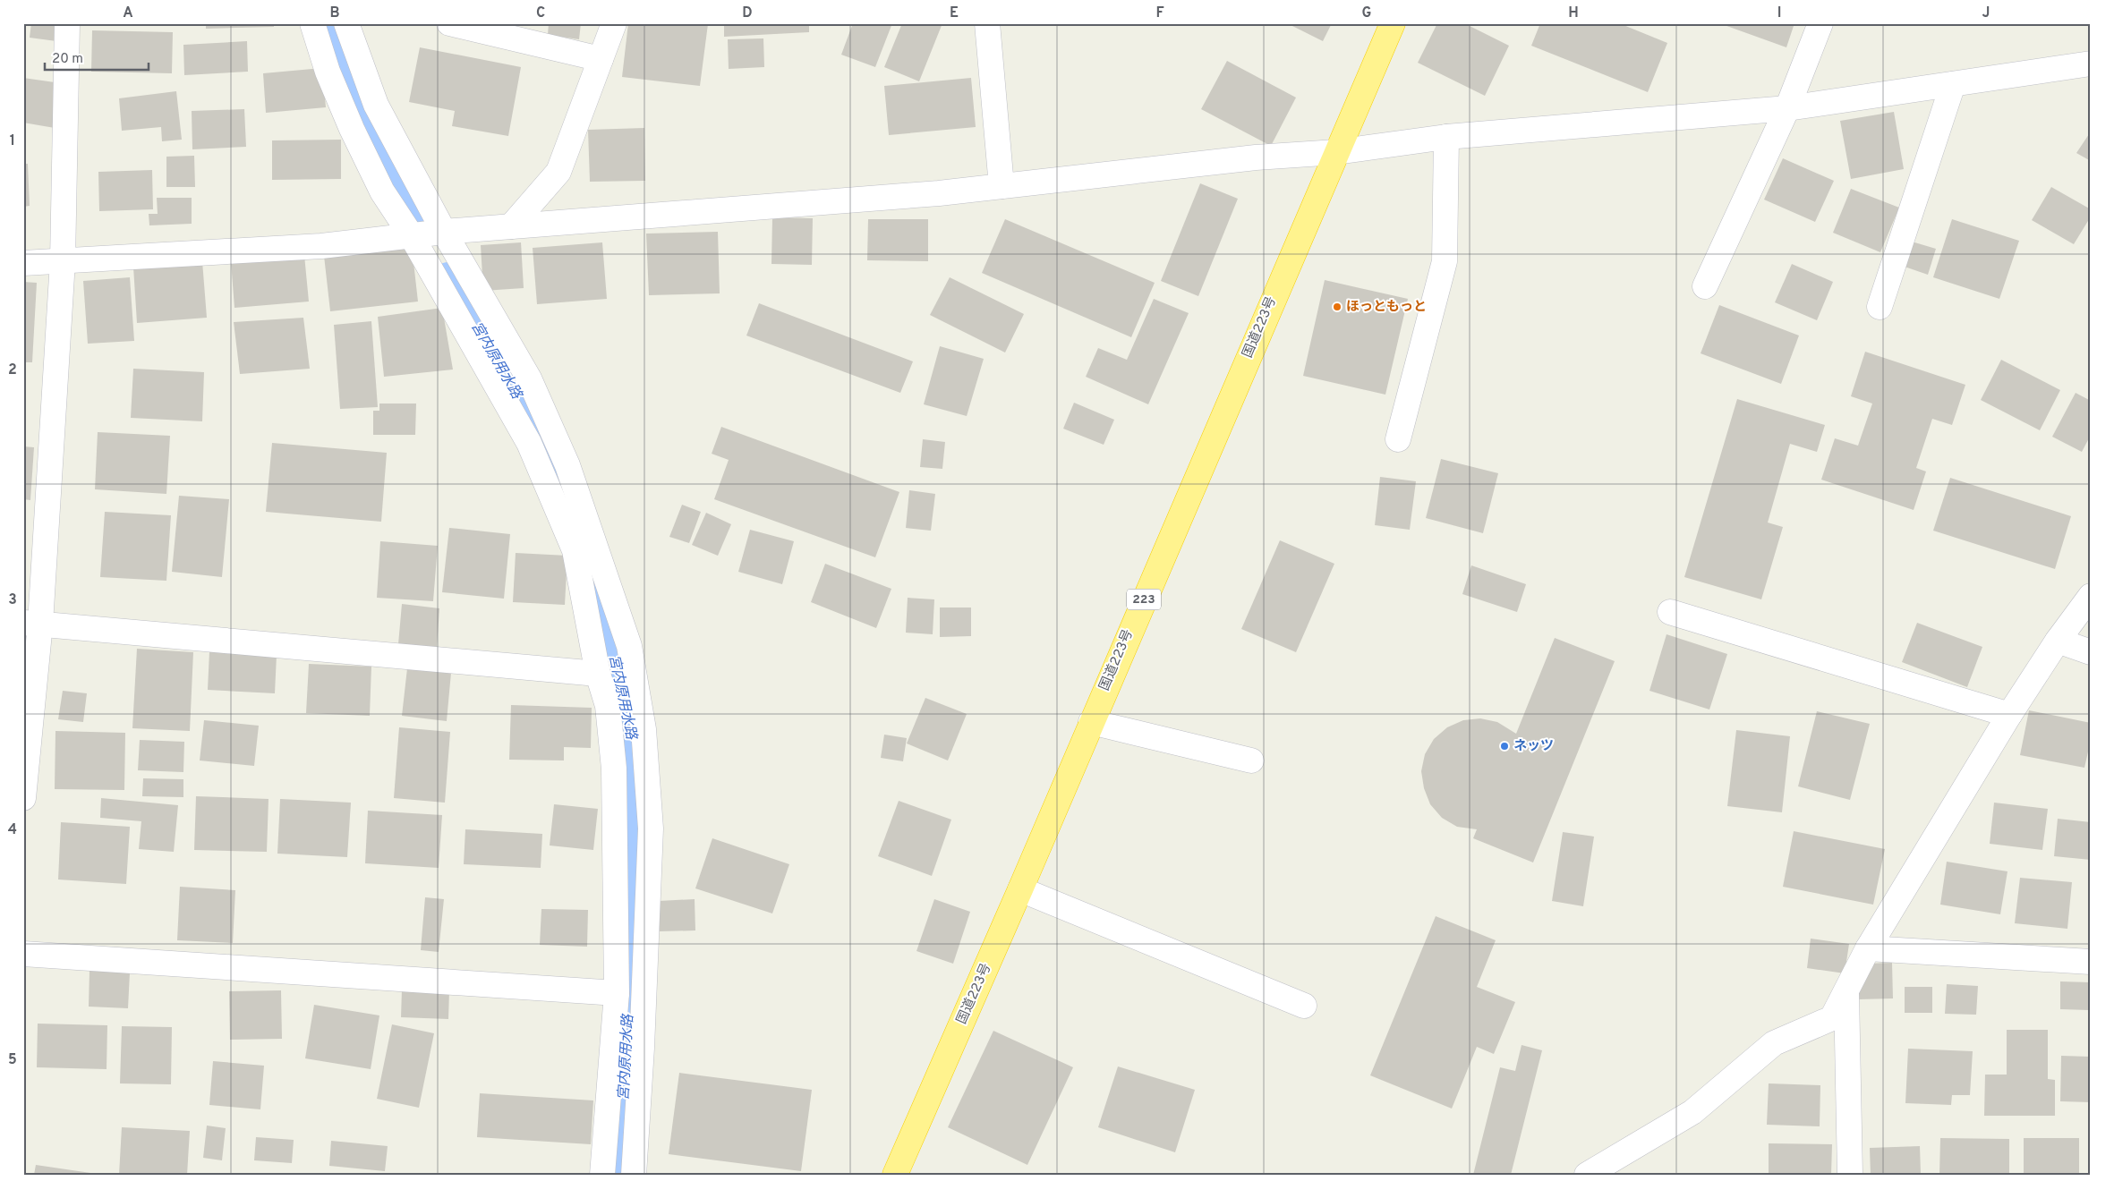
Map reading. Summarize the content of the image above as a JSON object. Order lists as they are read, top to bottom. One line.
{"streets":{"highway":["国道223号","223"]},"water":["宮内原用水路"],"places":["ほっともっと","ネッツ"],"scale_bar":"20 m","grid":{"columns":["A","B","C","D","E","F","G","H","I","J"],"rows":["1","2","3","4","5"]}}
